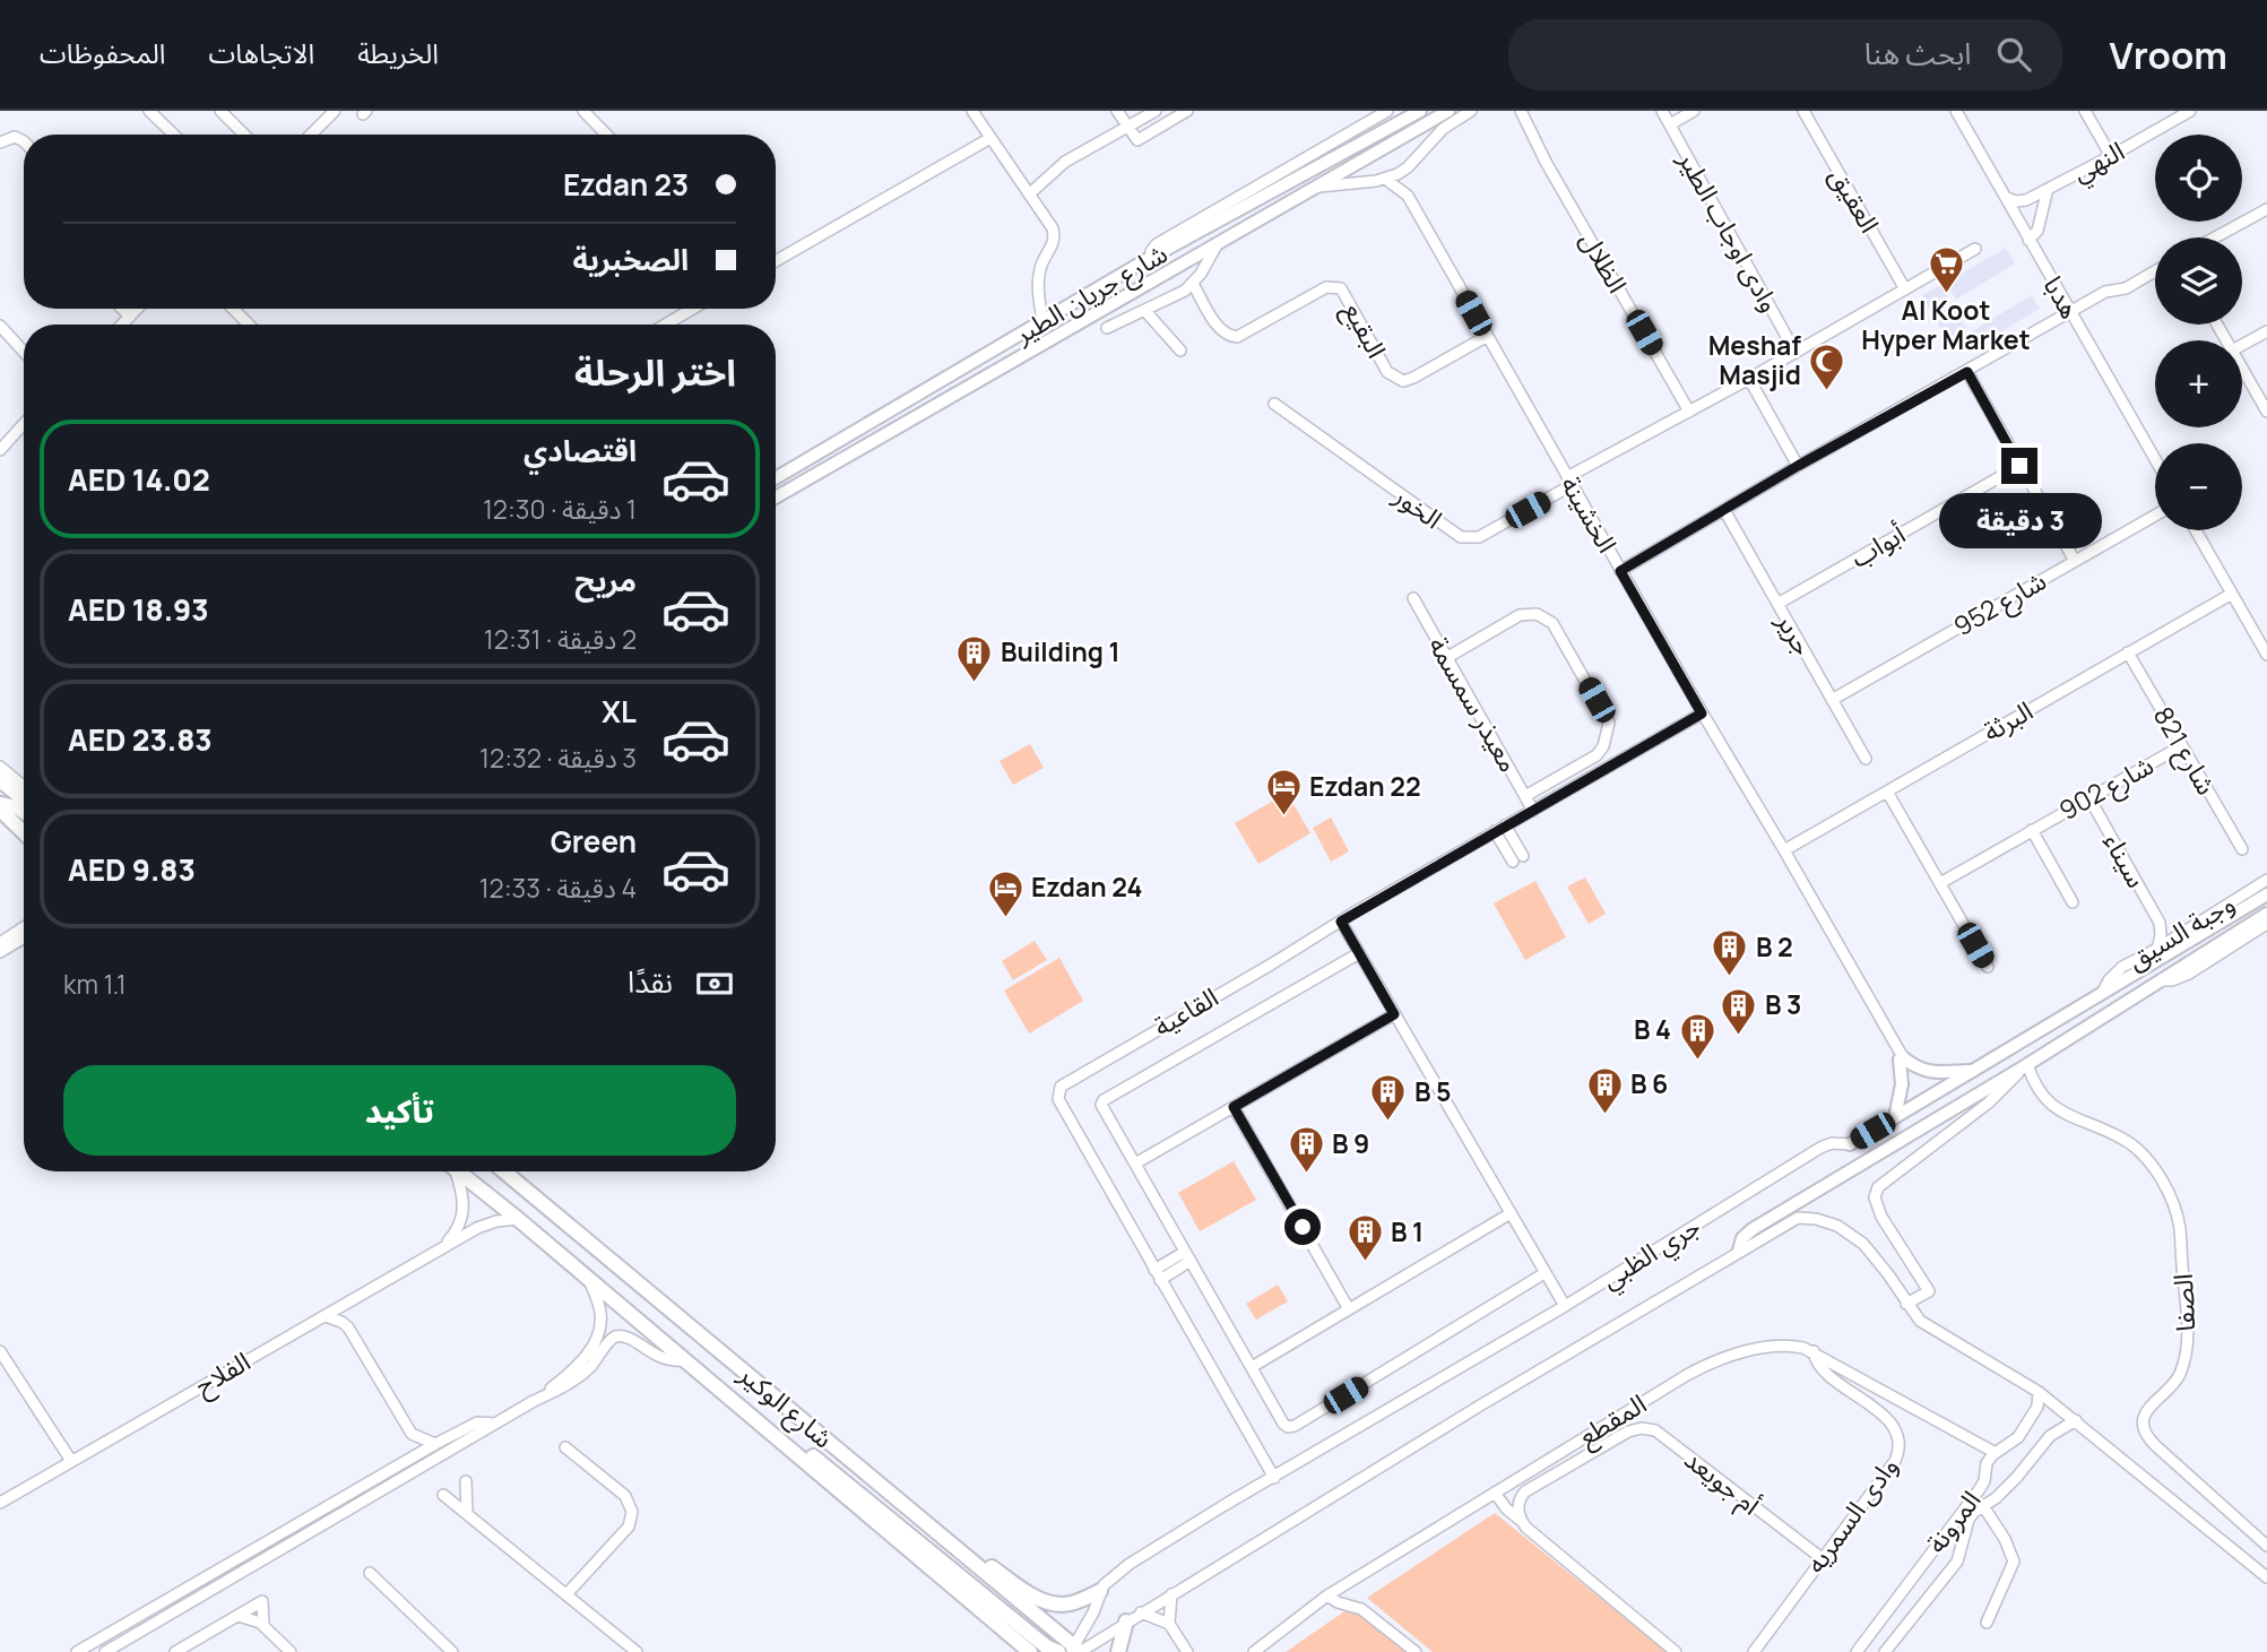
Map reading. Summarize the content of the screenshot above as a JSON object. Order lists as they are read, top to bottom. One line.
{"streets":{"main road":["شارع الوكير"],"street":["النهي","العقيق","وادى اوجاب الطير","الظلال","شارع جريان الطير","هدبا","البقيع","الخور","الخشينة","أبواب","شارع 952","جرير","معيذر سمسمة","البرثة","شارع 821","شارع 902","سيناء","وجبة السيق","القاعية","جري الظبي","الصفا","الفلاح","المقطع","أم جويعد","وادى السمريه","المرونة"]},"crossings":[["النهي","هدبا"],["العقيق","الخور"],["وادى اوجاب الطير","الخور"],["الظلال","الخور"],["شارع جريان الطير","الخشينة"],["البقيع","الخشينة"],["الخور","الخشينة"],["الخشينة","البرثة"],["الخشينة","القاعية"],["أبواب","جرير"],["شارع 952","جرير"],["معيذر سمسمة","القاعية"],["البرثة","شارع 821"],["شارع 821","شارع 902"],["شارع 902","سيناء"],["وجبة السيق","جري الظبي"],["القاعية","جري الظبي"],["جري الظبي","الصفا"],["جري الظبي","شارع الوكير"],["الفلاح","شارع الوكير"],["المقطع","وادى السمريه"],["المقطع","المرونة"],["أم جويعد","وادى السمريه"]],"places":{"supermarket":["Al Koot Hyper Market"],"mosque":["Meshaf Masjid"],"building":["Building 1","B 2","B 3","B 4","B 6","B 5","B 9","B 1"],"hotel":["Ezdan 22","Ezdan 24"]},"page":{"header":"Vroom","search":"ابحث هنا","nav":["الخريطة","الاتجاهات","المحفوظات"],"map_buttons":["+","−"],"banner":["Ezdan 23","الصخبرية"],"heading":"اختر الرحلة","list":[{"name":"اقتصادي","note":"1 دقيقة · 12:30","value":"AED 14.02"},{"name":"مريح","note":"2 دقيقة · 12:31","value":"AED 18.93"},{"name":"XL","note":"3 دقيقة · 12:32","value":"AED 23.83"},{"name":"Green","note":"4 دقيقة · 12:33","value":"AED 9.83"}],"bubble":"3 دقيقة","pay":["نقدًا","1.1 km"],"buttons":"تأكيد"}}
